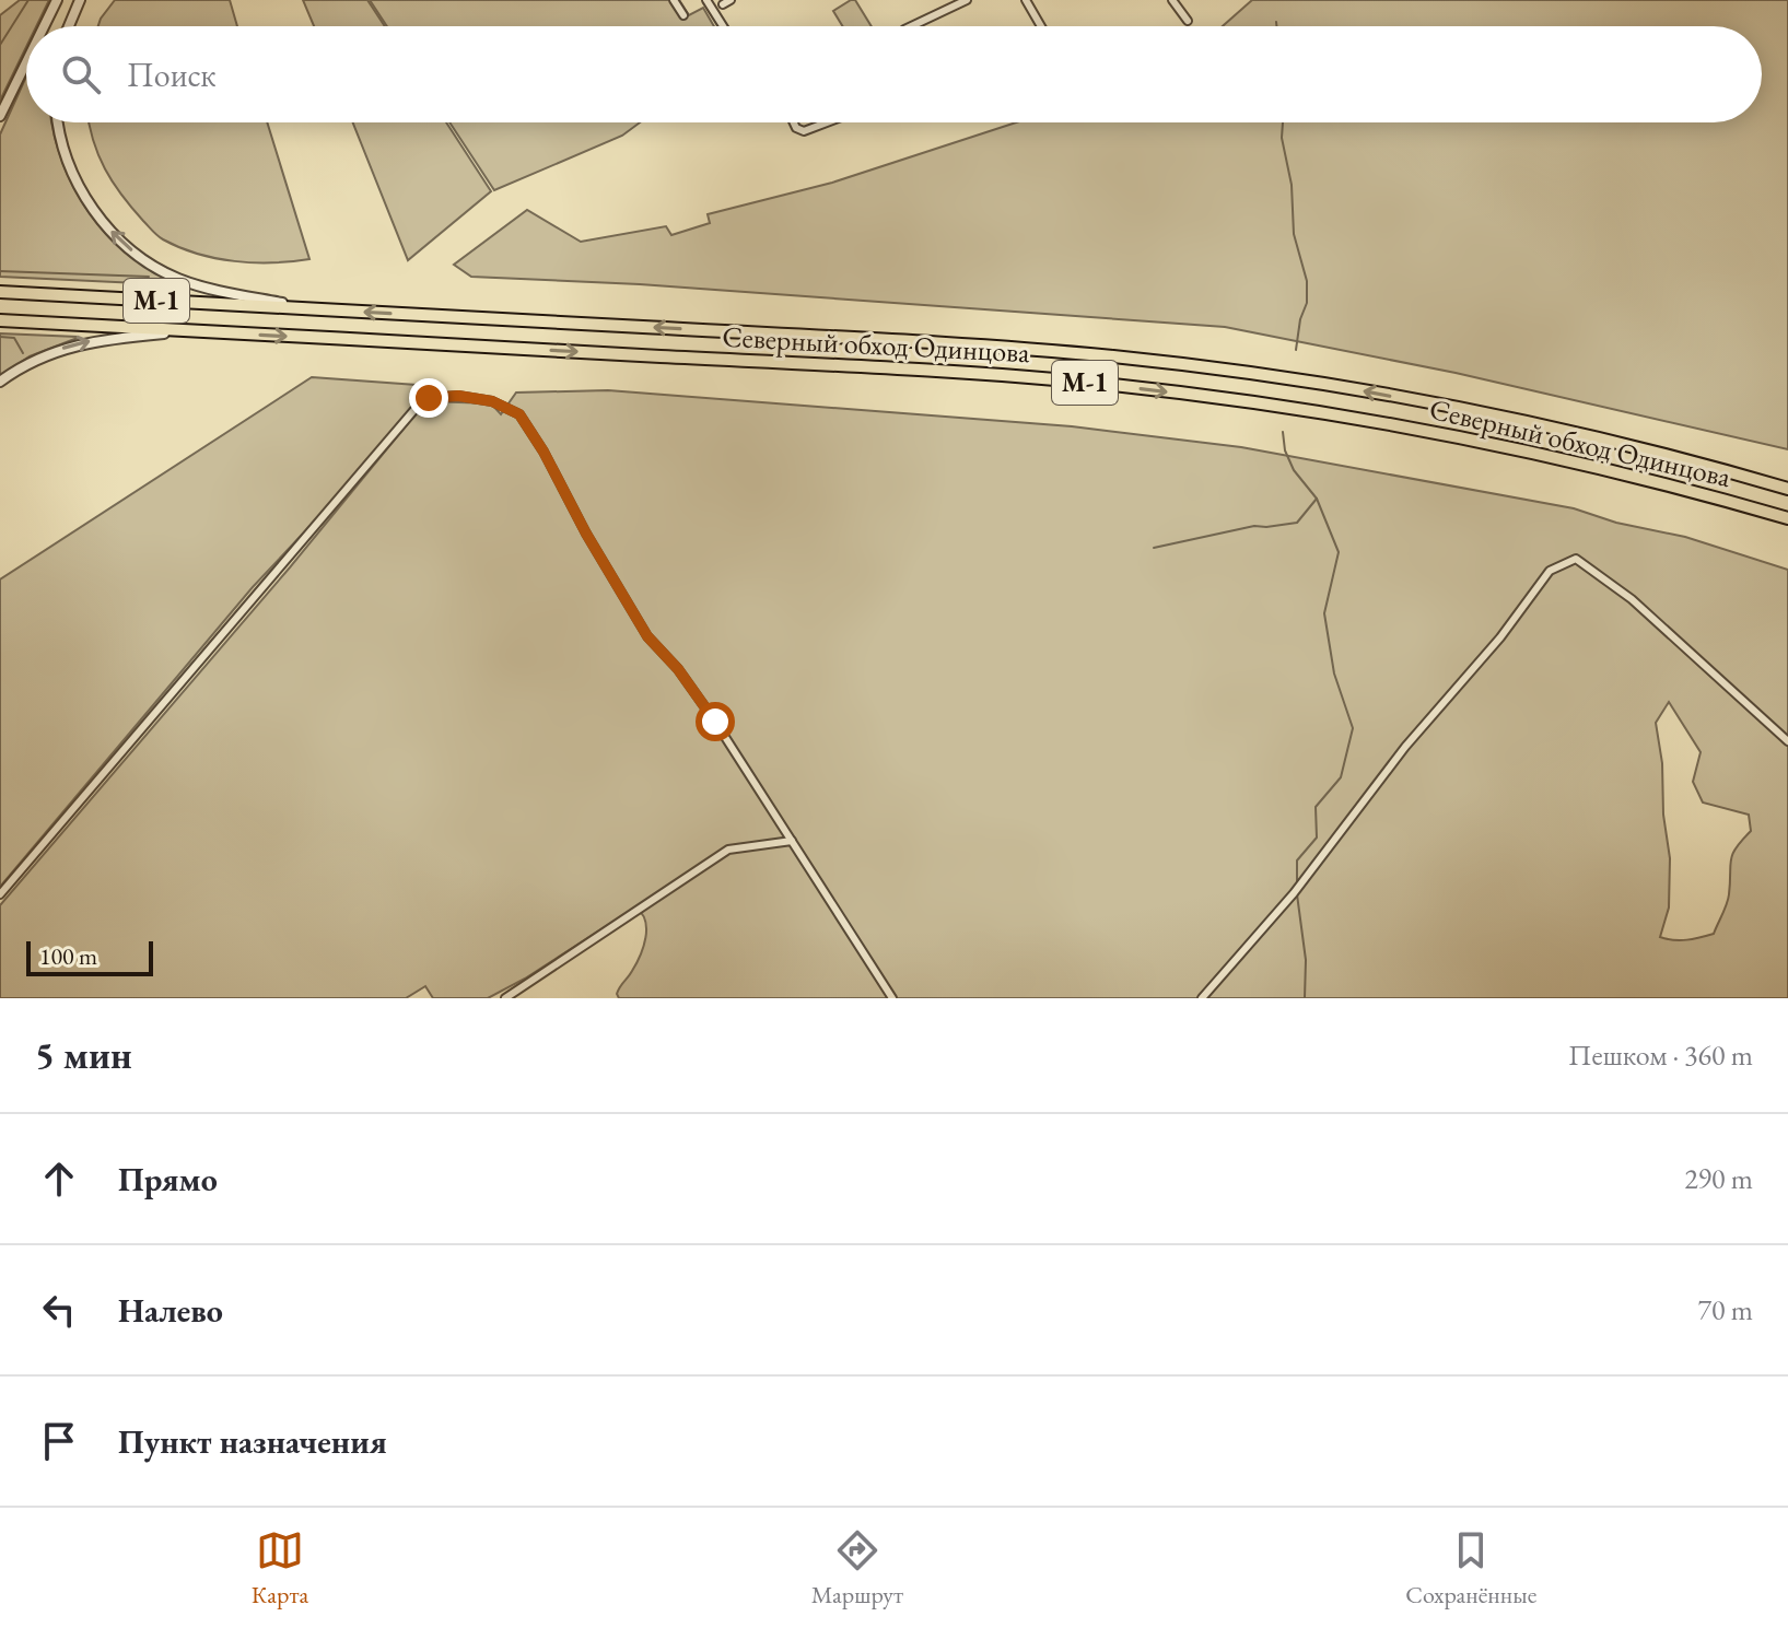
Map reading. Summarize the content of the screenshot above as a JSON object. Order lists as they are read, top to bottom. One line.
{"streets":{"highway":["М-1","Северный обход Одинцова"]},"scale_bar":"100 m","page":{"search":"Поиск","scale":"100 m","heading":["5 мин","Пешком · 360 m"],"list":[["Прямо","290 m"],["Налево","70 m"],"Пункт назначения"],"nav":["Карта","Маршрут","Сохранённые"]}}
